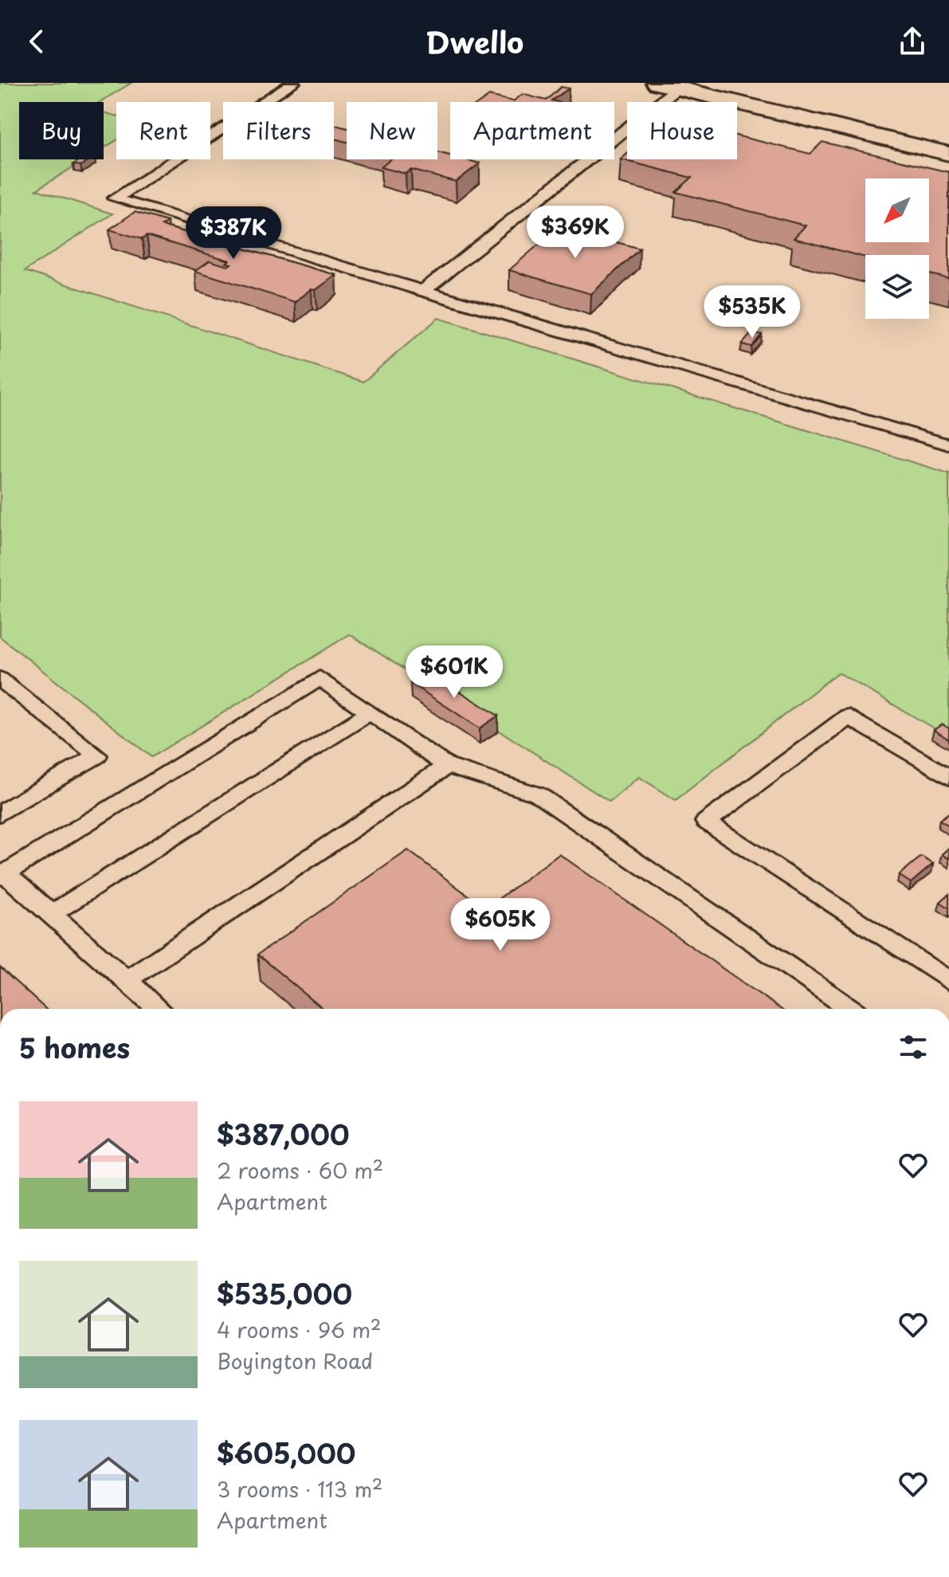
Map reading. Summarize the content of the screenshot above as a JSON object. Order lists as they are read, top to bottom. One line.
{"north":"bottom left","page":{"header":"Dwello","chip":["Buy","Rent","Filters","New","Apartment","House"],"price":["$369K","$387K","$535K","$601K","$605K"],"heading":"5 homes","list":[{"name":"$387,000","note":"2 rooms · 60 m² · Apartment"},{"name":"$535,000","note":"4 rooms · 96 m² · Boyington Road"},{"name":"$605,000","note":"3 rooms · 113 m² · Apartment"}]}}
